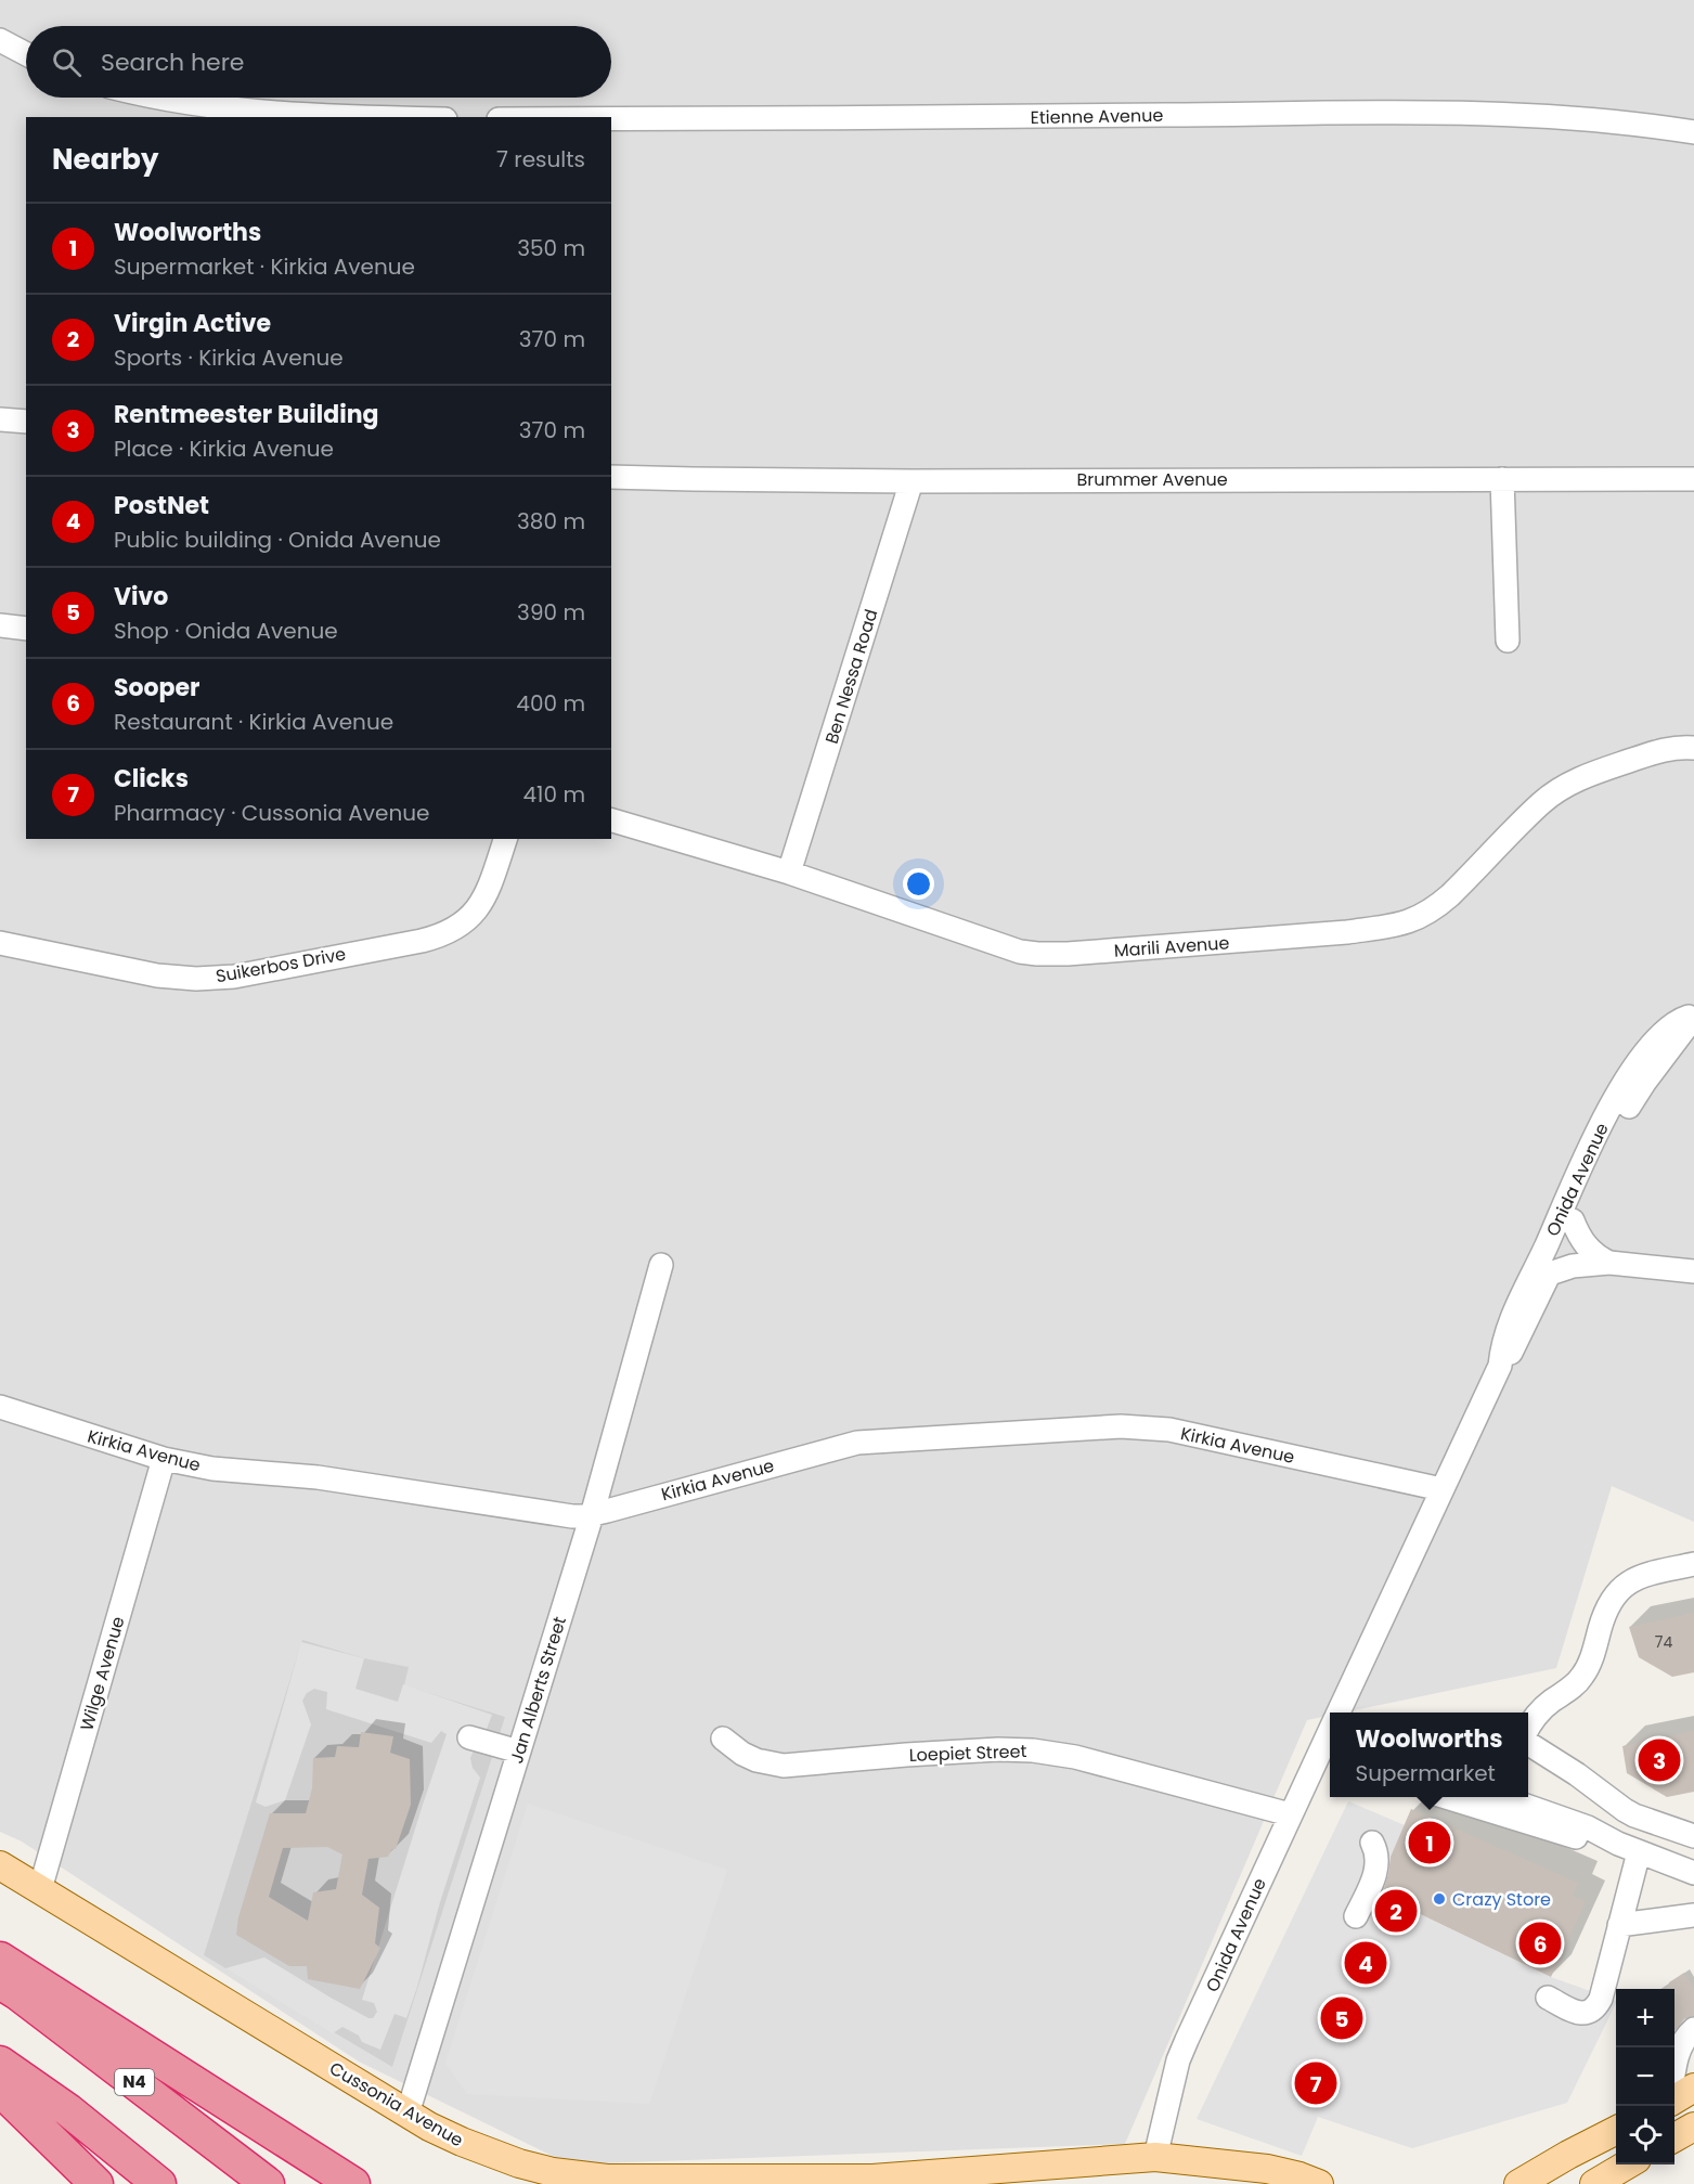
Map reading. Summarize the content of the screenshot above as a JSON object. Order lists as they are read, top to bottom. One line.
{"streets":{"highway":["N4"],"main road":["Cussonia Avenue"],"street":["Etienne Avenue","Brummer Avenue","Ben Nessa Road","Marili Avenue","Suikerbos Drive","Onida Avenue","Kirkia Avenue","Wilge Avenue","Jan Alberts Street","Loepiet Street"]},"crossings":[["Brummer Avenue","Ben Nessa Road"],["Ben Nessa Road","Marili Avenue"],["Onida Avenue","Kirkia Avenue"],["Onida Avenue","Loepiet Street"],["Onida Avenue","Cussonia Avenue"],["Kirkia Avenue","Wilge Avenue"],["Kirkia Avenue","Jan Alberts Street"],["Wilge Avenue","Cussonia Avenue"],["Jan Alberts Street","Cussonia Avenue"]],"places":["Crazy Store"],"house_numbers":["74"],"page":{"search":"Search here","heading":["Nearby","7 results"],"list":[{"mark":"1","name":"Woolworths","note":"Supermarket · Kirkia Avenue","value":"350 m"},{"mark":"2","name":"Virgin Active","note":"Sports · Kirkia Avenue","value":"370 m"},{"mark":"3","name":"Rentmeester Building","note":"Place · Kirkia Avenue","value":"370 m"},{"mark":"4","name":"PostNet","note":"Public building · Onida Avenue","value":"380 m"},{"mark":"5","name":"Vivo","note":"Shop · Onida Avenue","value":"390 m"},{"mark":"6","name":"Sooper","note":"Restaurant · Kirkia Avenue","value":"400 m"},{"mark":"7","name":"Clicks","note":"Pharmacy · Cussonia Avenue","value":"410 m"}],"popup":["Woolworths","Supermarket"],"pins":["3","1","2","6","4","5","7"],"map_buttons":["+","−"]}}
